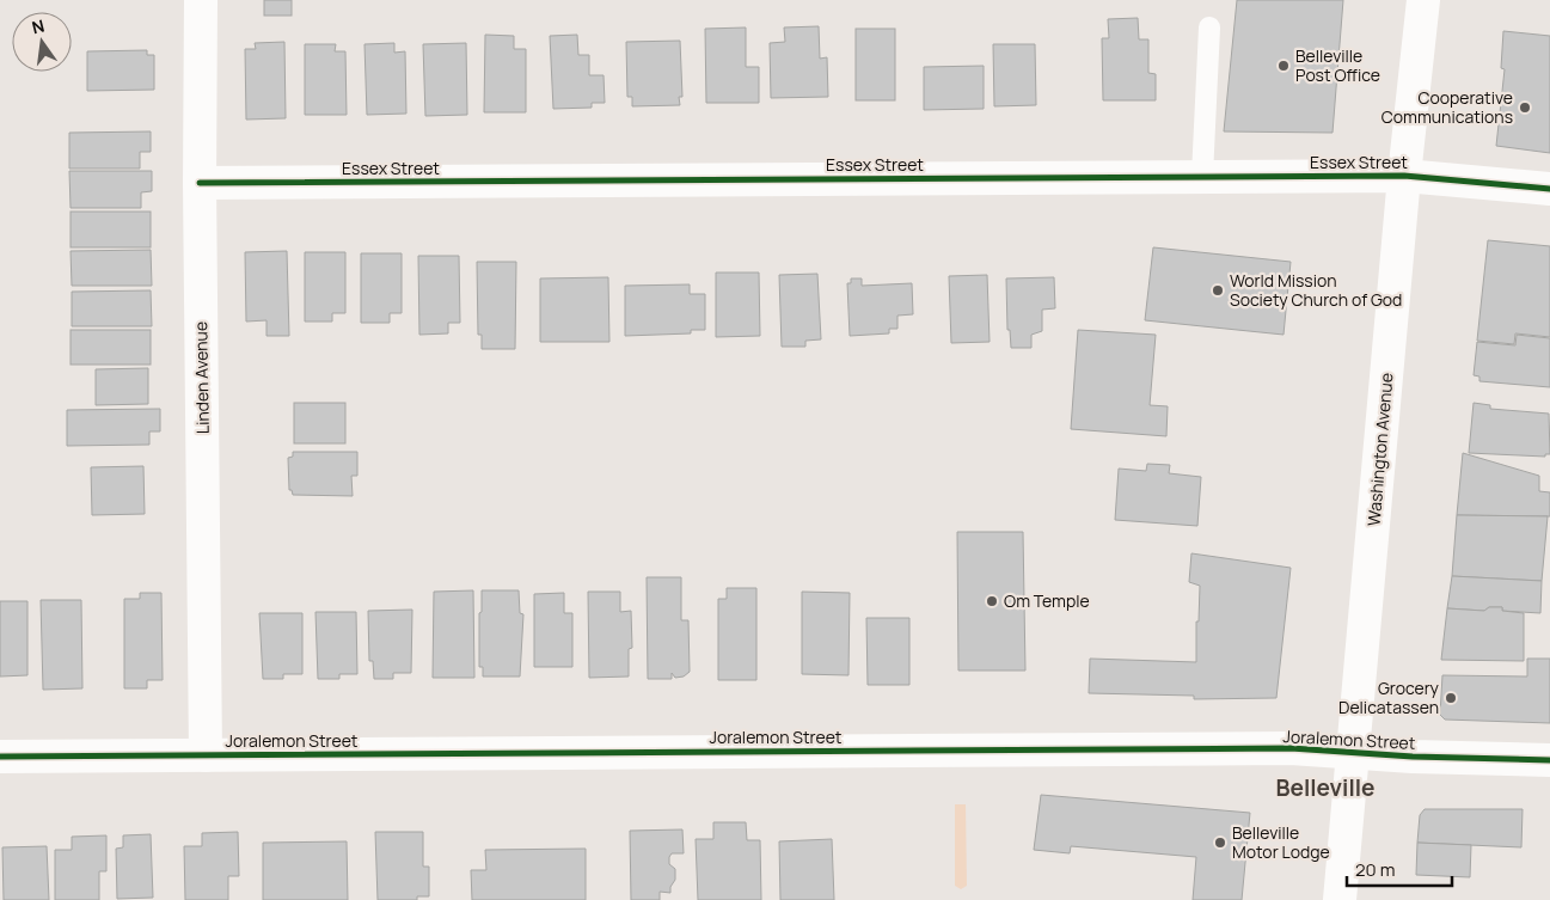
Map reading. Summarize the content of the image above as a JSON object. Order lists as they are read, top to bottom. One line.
{"streets":{"street":["Essex Street","Linden Avenue","Washington Avenue","Joralemon Street"]},"crossings":[["Essex Street","Linden Avenue"],["Essex Street","Washington Avenue"],["Linden Avenue","Joralemon Street"],["Washington Avenue","Joralemon Street"]],"districts":["Belleville"],"places":["Belleville Post Office","Cooperative Communications","World Mission Society Church of God","Om Temple","Grocery Delicatassen","Belleville Motor Lodge"],"scale_bar":"20 m","north":"top"}
